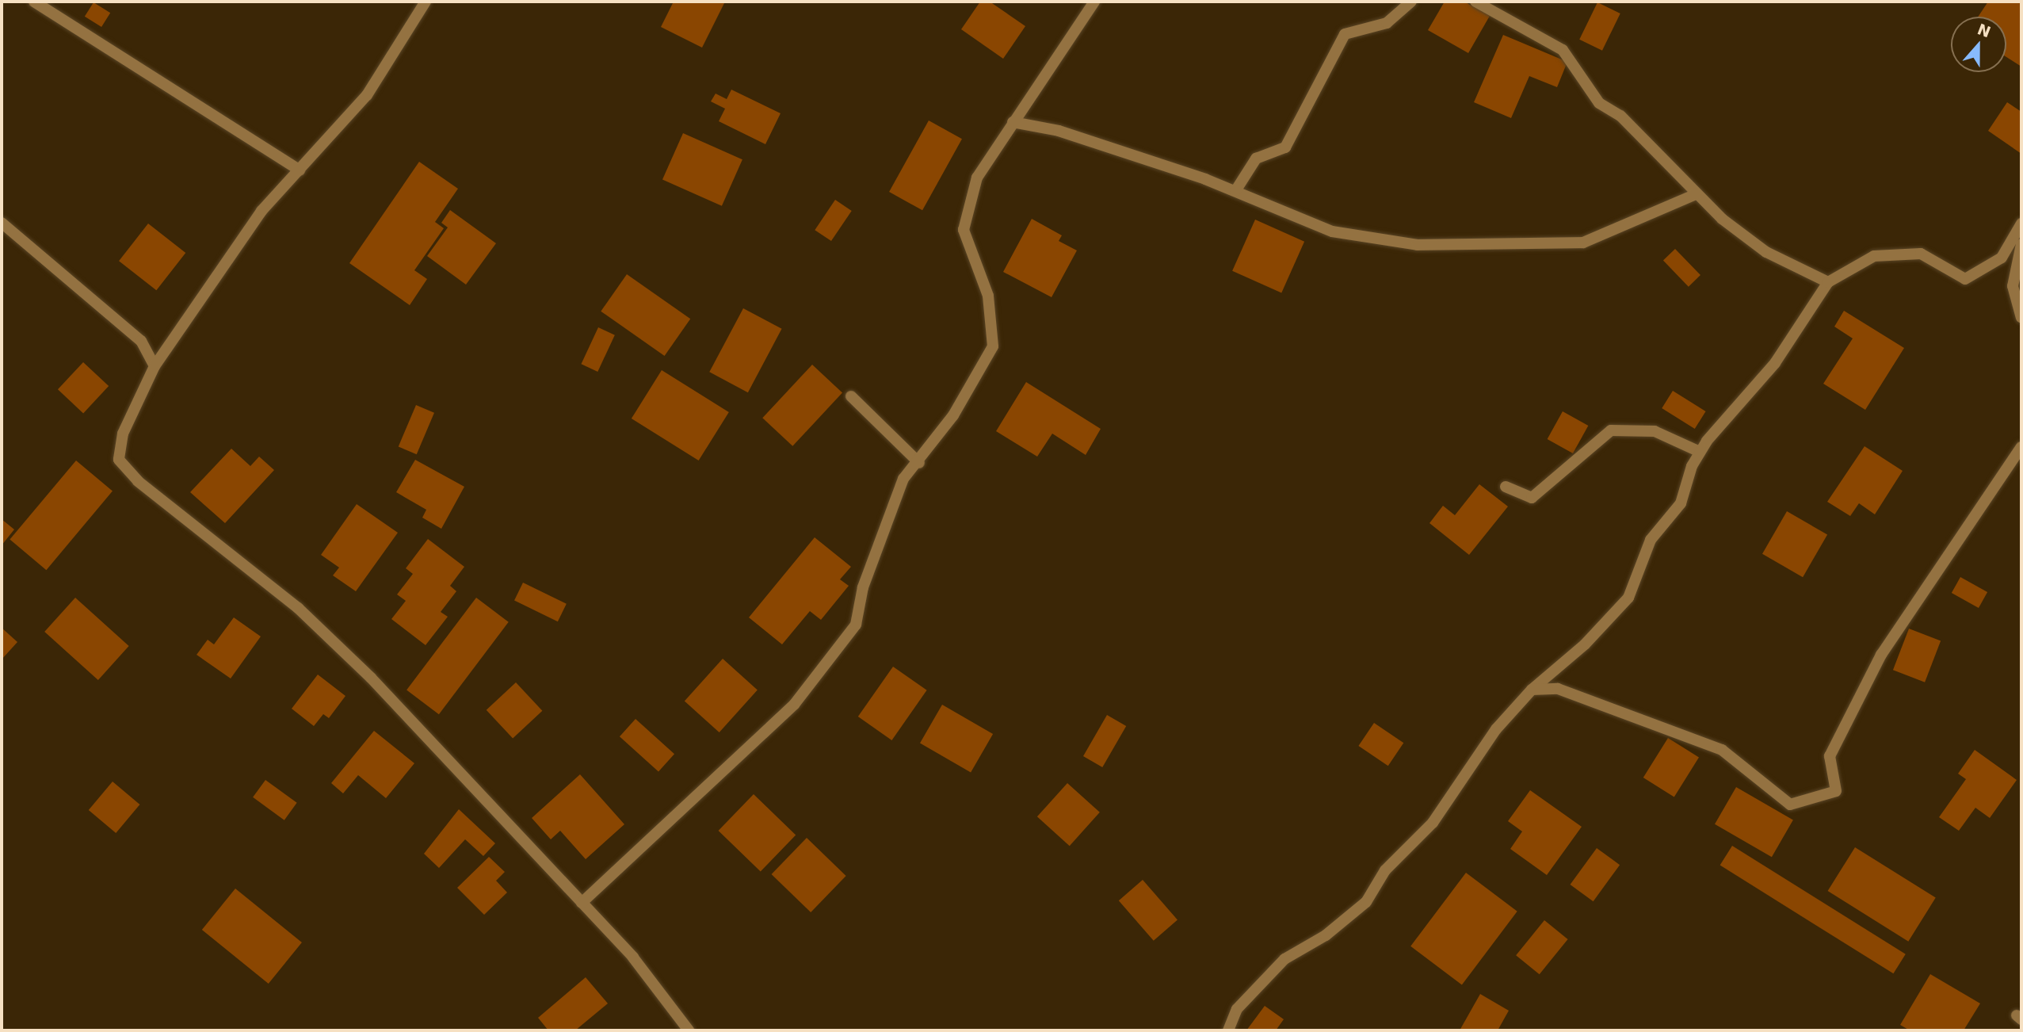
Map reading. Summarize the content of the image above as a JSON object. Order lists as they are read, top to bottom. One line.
{"north":"top"}
